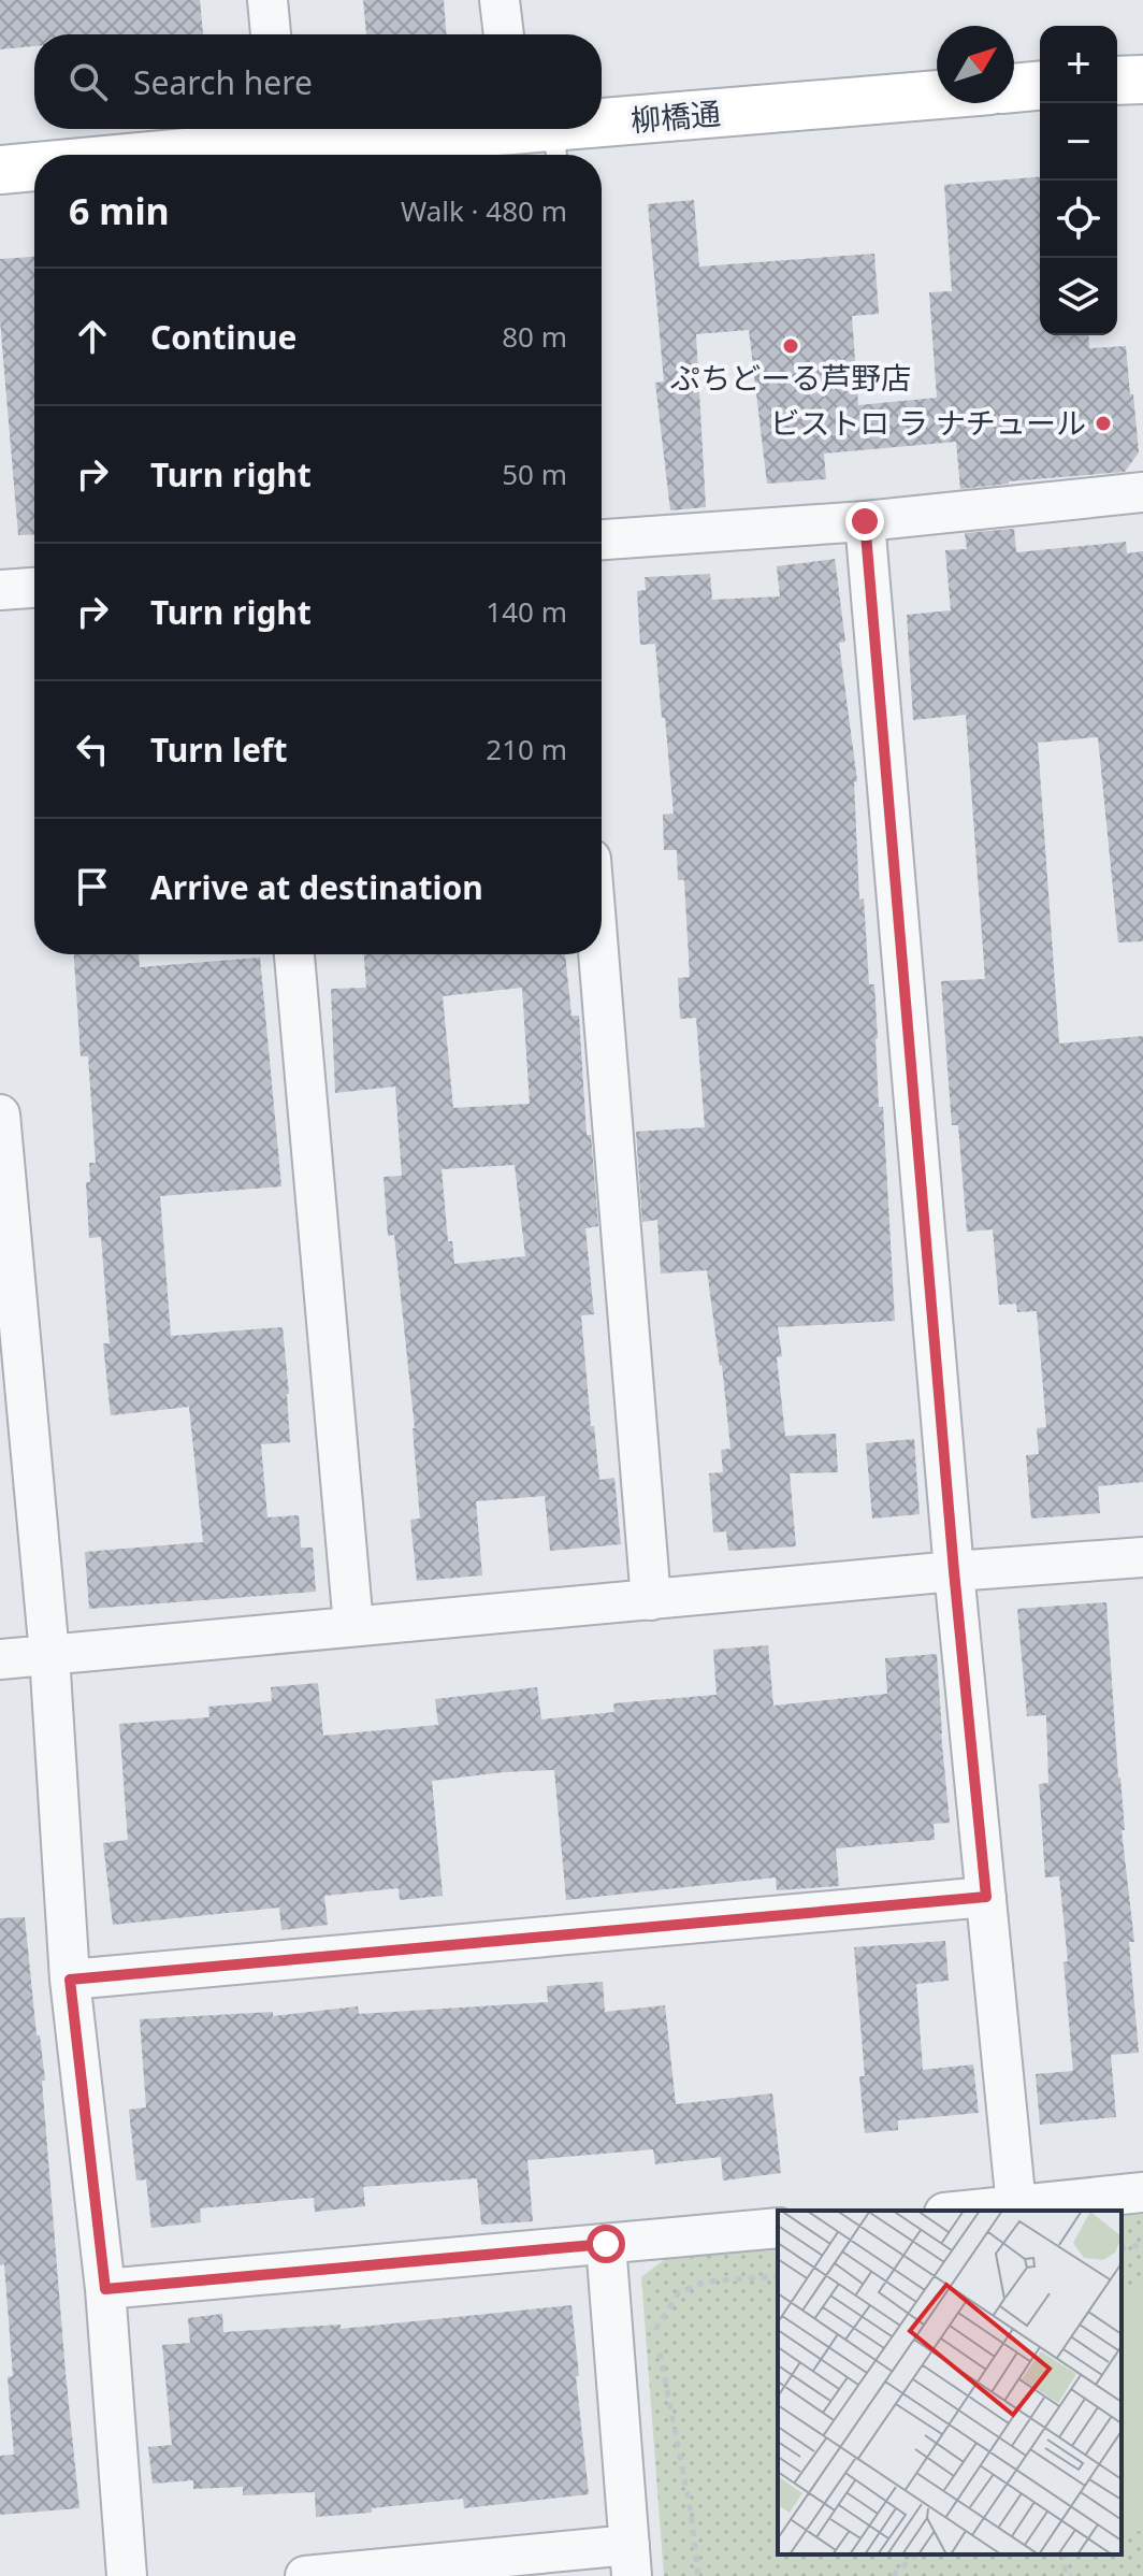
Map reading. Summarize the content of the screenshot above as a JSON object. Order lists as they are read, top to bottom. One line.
{"streets":{"street":["柳橋通"]},"places":["ぷちどーる芦野店","ビストロ ラ ナチュール"],"north":"top right","page":{"map_buttons":["+","−"],"search":"Search here","heading":["6 min","Walk · 480 m"],"list":[["Continue","80 m"],["Turn right","50 m"],["Turn right","140 m"],["Turn left","210 m"],"Arrive at destination"]}}
